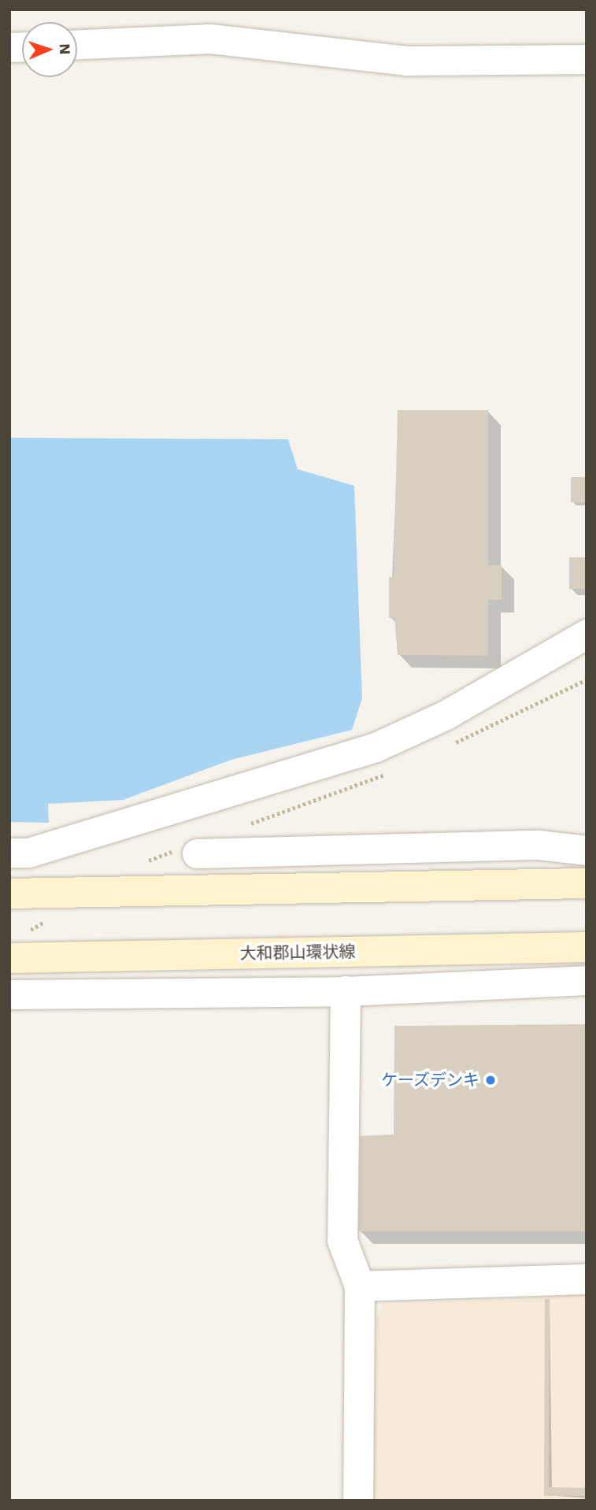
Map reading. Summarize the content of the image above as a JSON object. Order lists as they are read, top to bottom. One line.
{"streets":{"main road":["大和郡山環状線"]},"places":["ケーズデンキ"],"north":"right"}
